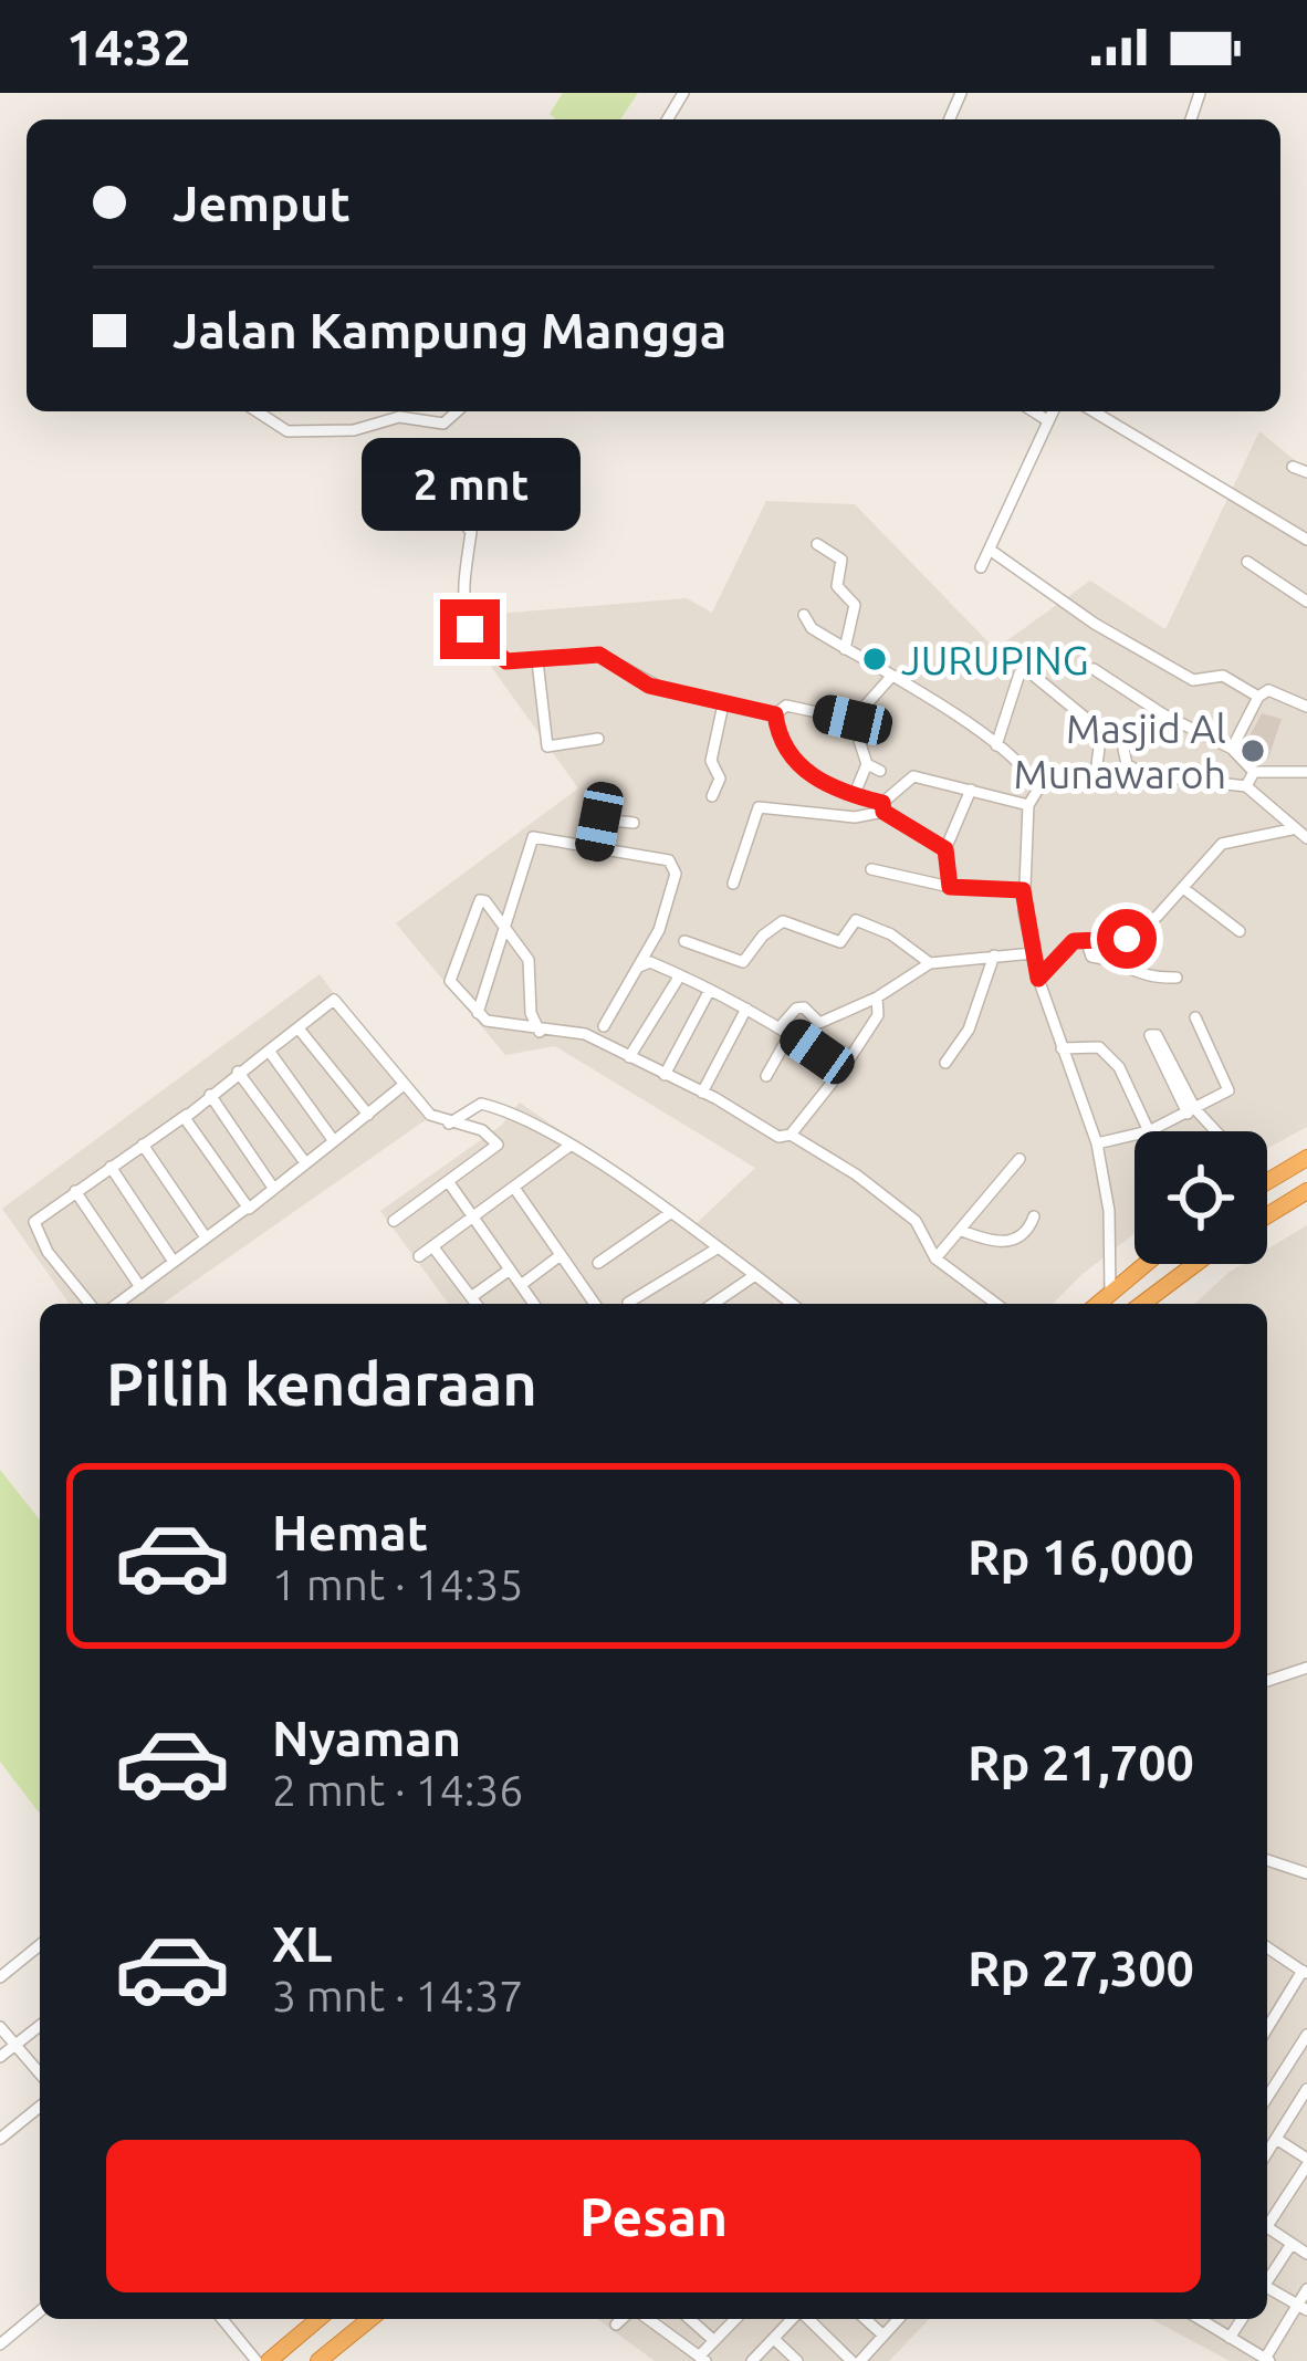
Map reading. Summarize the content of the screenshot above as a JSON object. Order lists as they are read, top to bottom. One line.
{"places":["JURUPING","Masjid Al Munawaroh"],"page":{"status":"14:32","banner":["Jemput","Jalan Kampung Mangga"],"bubble":"2 mnt","heading":"Pilih kendaraan","list":[{"name":"Hemat","note":"1 mnt · 14:35","value":"Rp 16,000"},{"name":"Nyaman","note":"2 mnt · 14:36","value":"Rp 21,700"},{"name":"XL","note":"3 mnt · 14:37","value":"Rp 27,300"}],"buttons":"Pesan"}}
